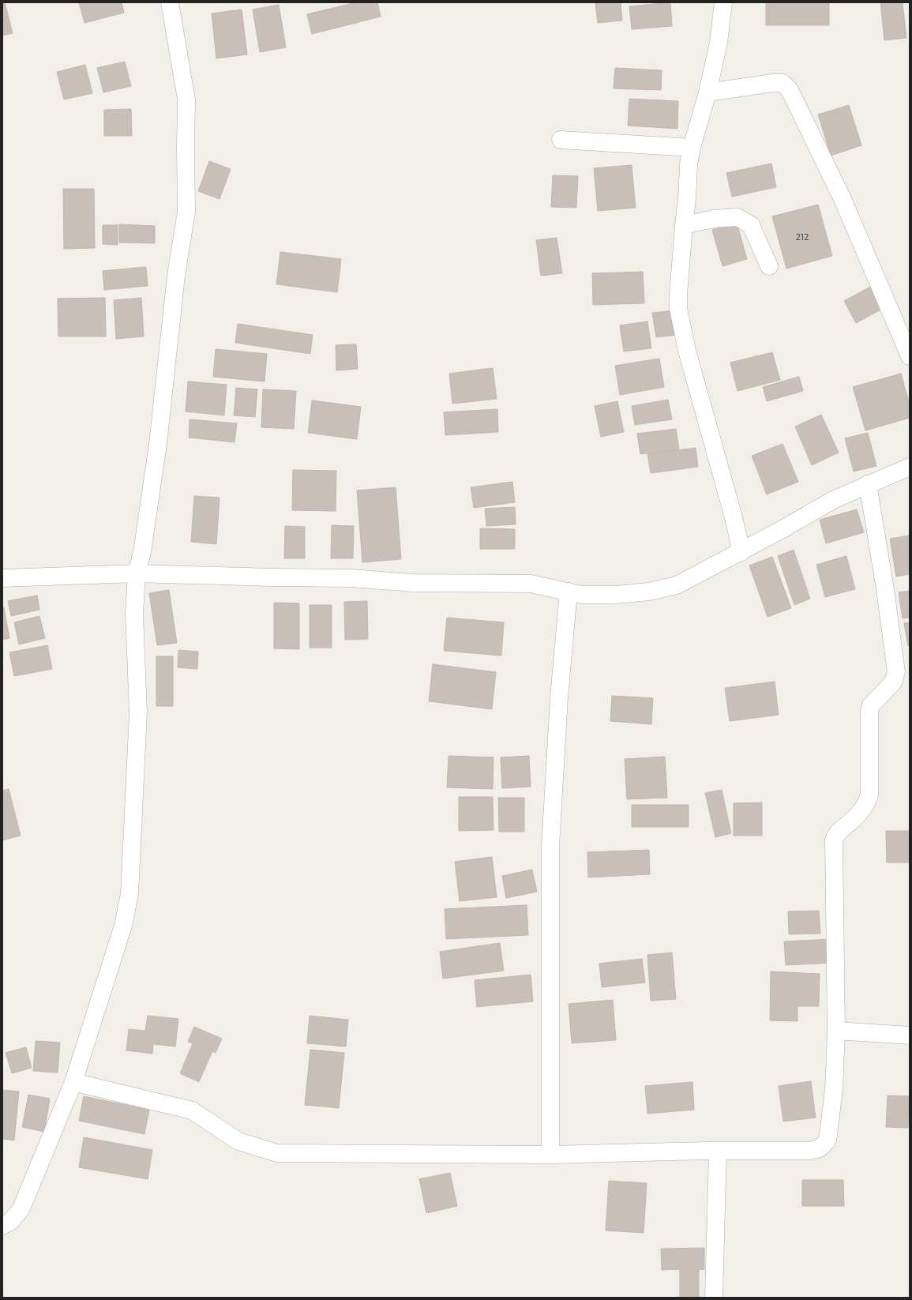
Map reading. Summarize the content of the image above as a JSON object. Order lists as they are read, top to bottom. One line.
{"house_numbers":["212"]}
